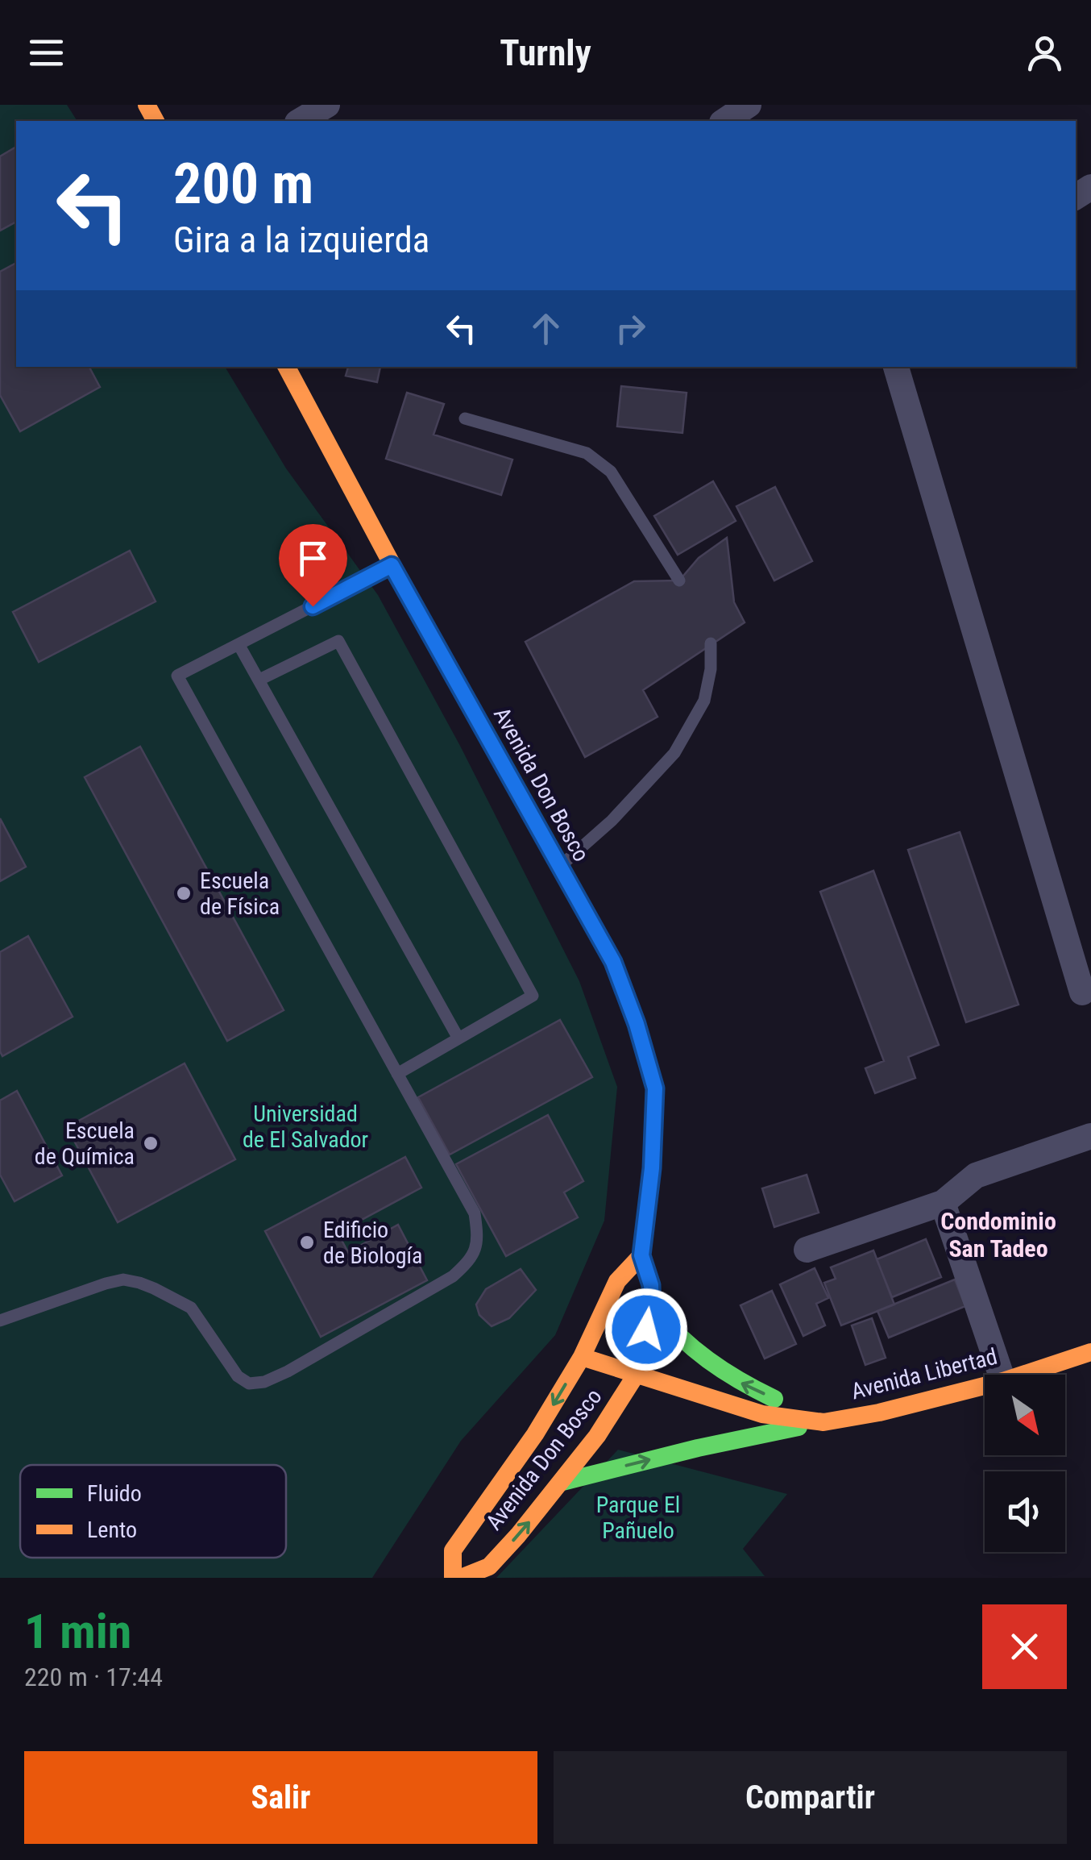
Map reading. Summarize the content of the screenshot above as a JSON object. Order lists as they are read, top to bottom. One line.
{"streets":{"main road":["Avenida Don Bosco","Avenida Libertad"]},"crossings":[["Avenida Don Bosco","Avenida Libertad"]],"districts":["Condominio San Tadeo"],"parks":["Universidad de El Salvador","Parque El Pañuelo"],"places":["Escuela de Física","Escuela de Química","Edificio de Biología"],"legend":["Fluido","Lento"],"north":"bottom right","page":{"header":"Turnly","turn":["200 m","Gira a la izquierda"],"heading":["1 min","220 m · 17:44"],"buttons":["Salir","Compartir"]}}
